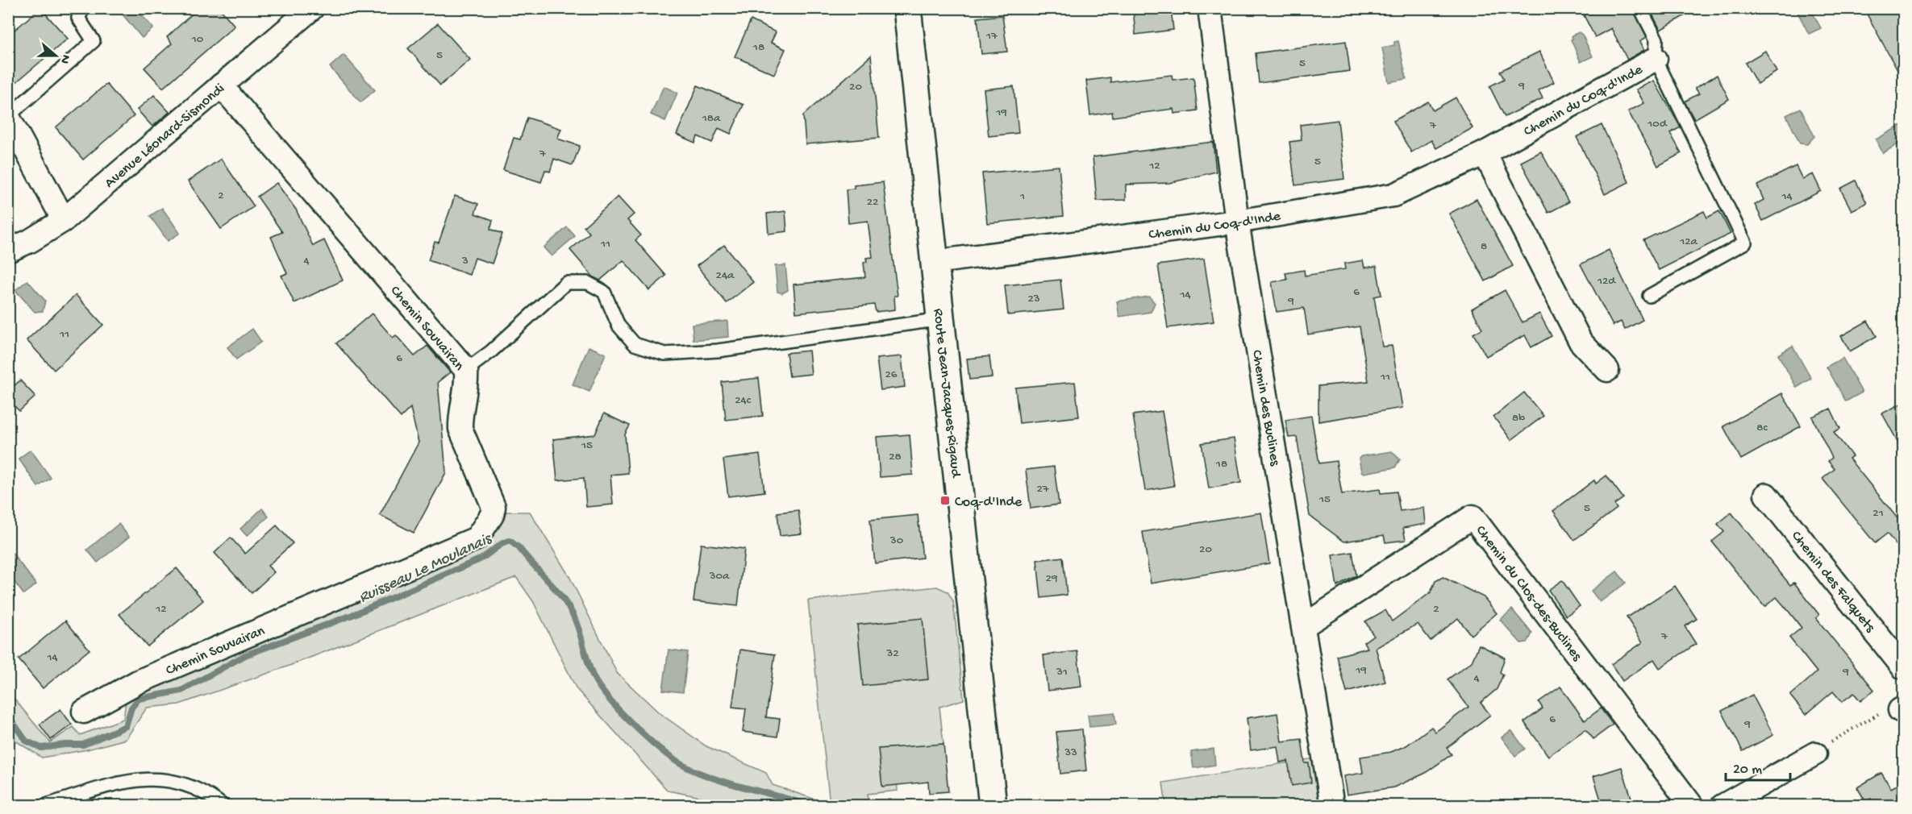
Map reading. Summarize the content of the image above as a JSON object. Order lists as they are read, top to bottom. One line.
{"streets":{"street":["Chemin du Coq-d'Inde","Avenue Léonard-Sismondi","Chemin Souvairan","Route Jean-Jacques-Rigaud","Chemin des Buclines","Chemin des Falquets","Chemin du Clos-des-Buclines"]},"crossings":[["Chemin du Coq-d'Inde","Route Jean-Jacques-Rigaud"],["Chemin du Coq-d'Inde","Chemin des Buclines"],["Avenue Léonard-Sismondi","Chemin Souvairan"],["Chemin des Buclines","Chemin du Clos-des-Buclines"]],"water":["Ruisseau Le Moulanais"],"places":{"transit":["Coq-d'Inde"]},"house_numbers":["17","10","18","5","5","9","20","19","18a","10d","7","7","5","12","2","1","14","22","12a","11","8","4","3","24a","12d","6","14","23","9","11","6","26","11","24c","8b","8c","15","28","18","27","15","5","21","30","20","30a","29","12","2","7","32","14","19","31","9","4","6","9","33"],"scale_bar":"20 m","north":"right"}
